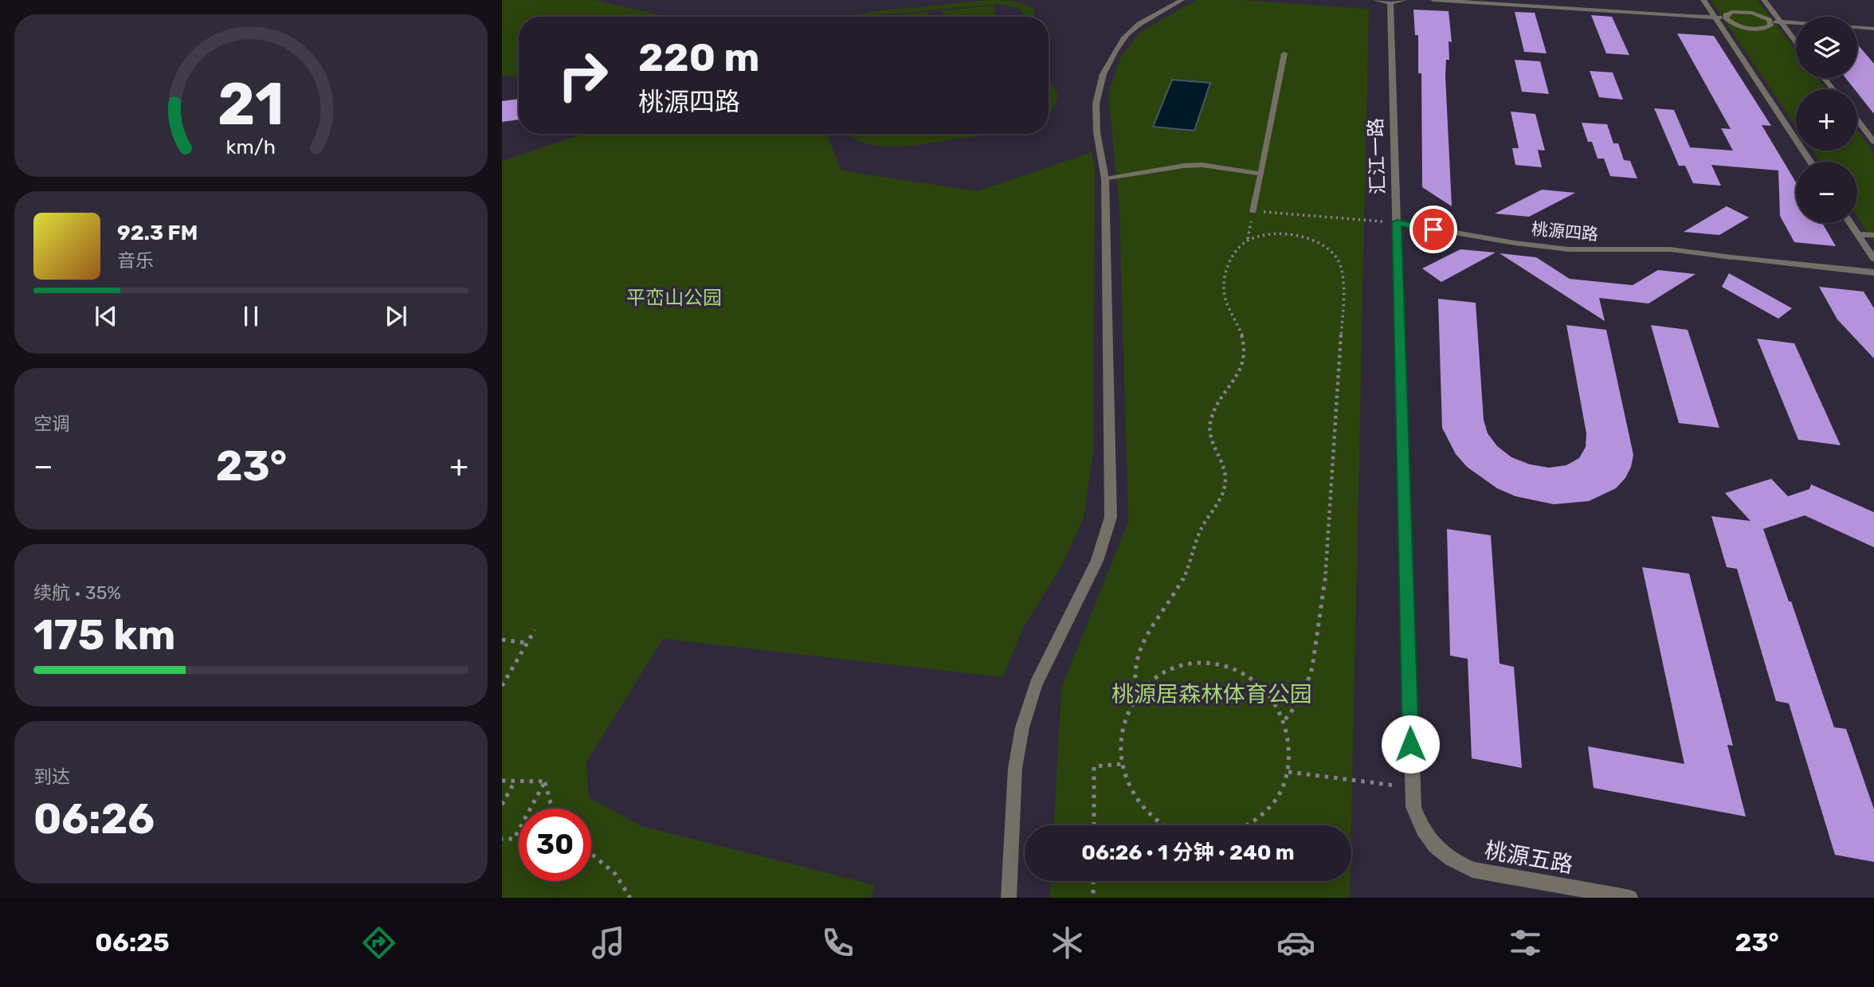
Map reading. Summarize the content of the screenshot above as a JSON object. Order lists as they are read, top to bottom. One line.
{"streets":{"street":["汇江一路","桃源四路","桃源五路"]},"crossings":[["汇江一路","桃源四路"],["汇江一路","桃源五路"]],"parks":["平峦山公园","桃源居森林体育公园"],"page":{"map_buttons":["+","−"],"turn":["220 m","桃源四路"],"song":["92.3 FM","音乐"],"tile":["空调",["续航 · 35%","175 km"],["到达","06:26"]],"heat":["−","23°","+"],"limit":"30","trip":"06:26 · 1 分钟 · 240 m","tabs":["06:25","23°"],"gauge":["21","km/h"]}}
